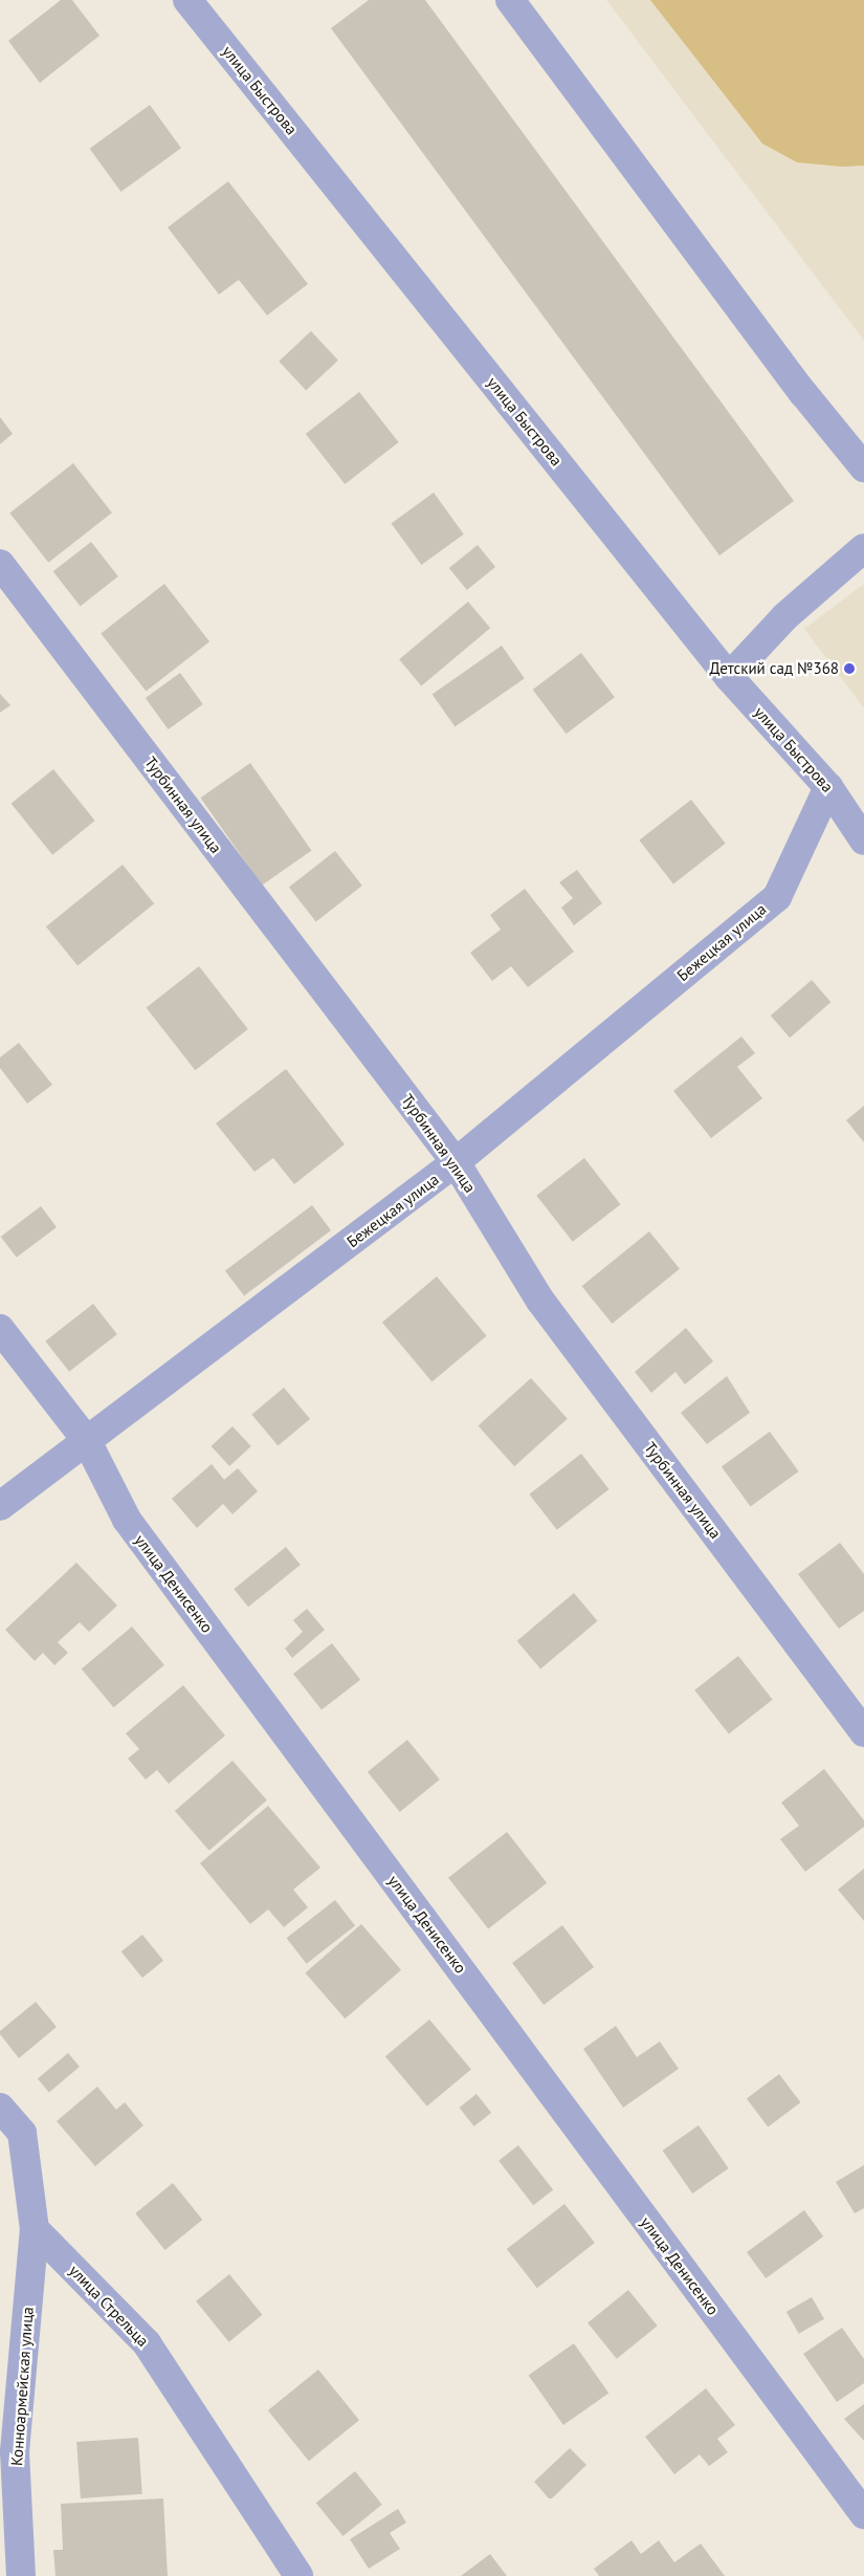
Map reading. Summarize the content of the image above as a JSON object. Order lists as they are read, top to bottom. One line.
{"streets":{"street":["улица Быстрова","Турбинная улица","Бежецкая улица","улица Денисенко","улица Стрельца","Конноармейская улица"]},"crossings":[["улица Быстрова","Бежецкая улица"],["Турбинная улица","Бежецкая улица"],["Бежецкая улица","улица Денисенко"],["улица Стрельца","Конноармейская улица"]],"places":["Детский сад №368"]}
